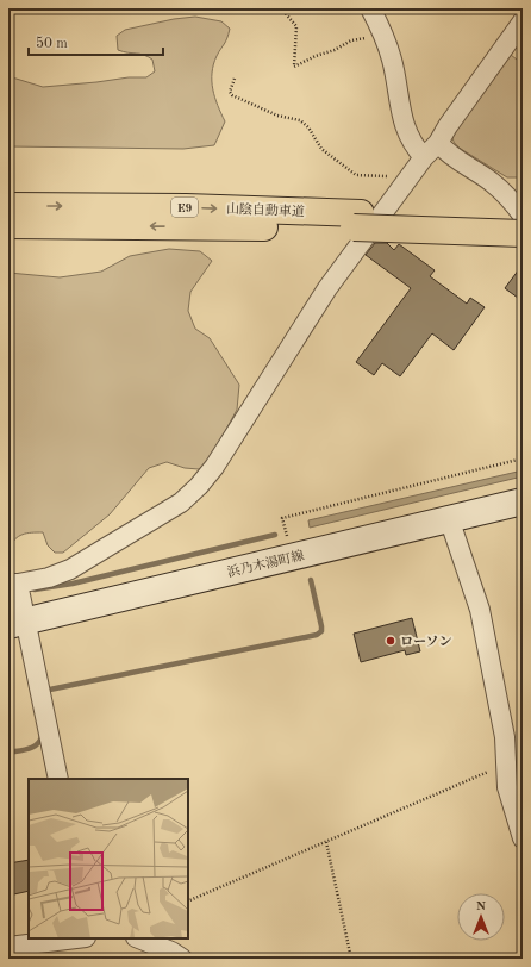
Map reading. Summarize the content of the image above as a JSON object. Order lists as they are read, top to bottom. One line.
{"streets":{"highway":["E9","山陰自動車道"],"main road":["浜乃木湯町線"]},"places":["ローソン"],"scale_bar":"50 m","north":"top"}
